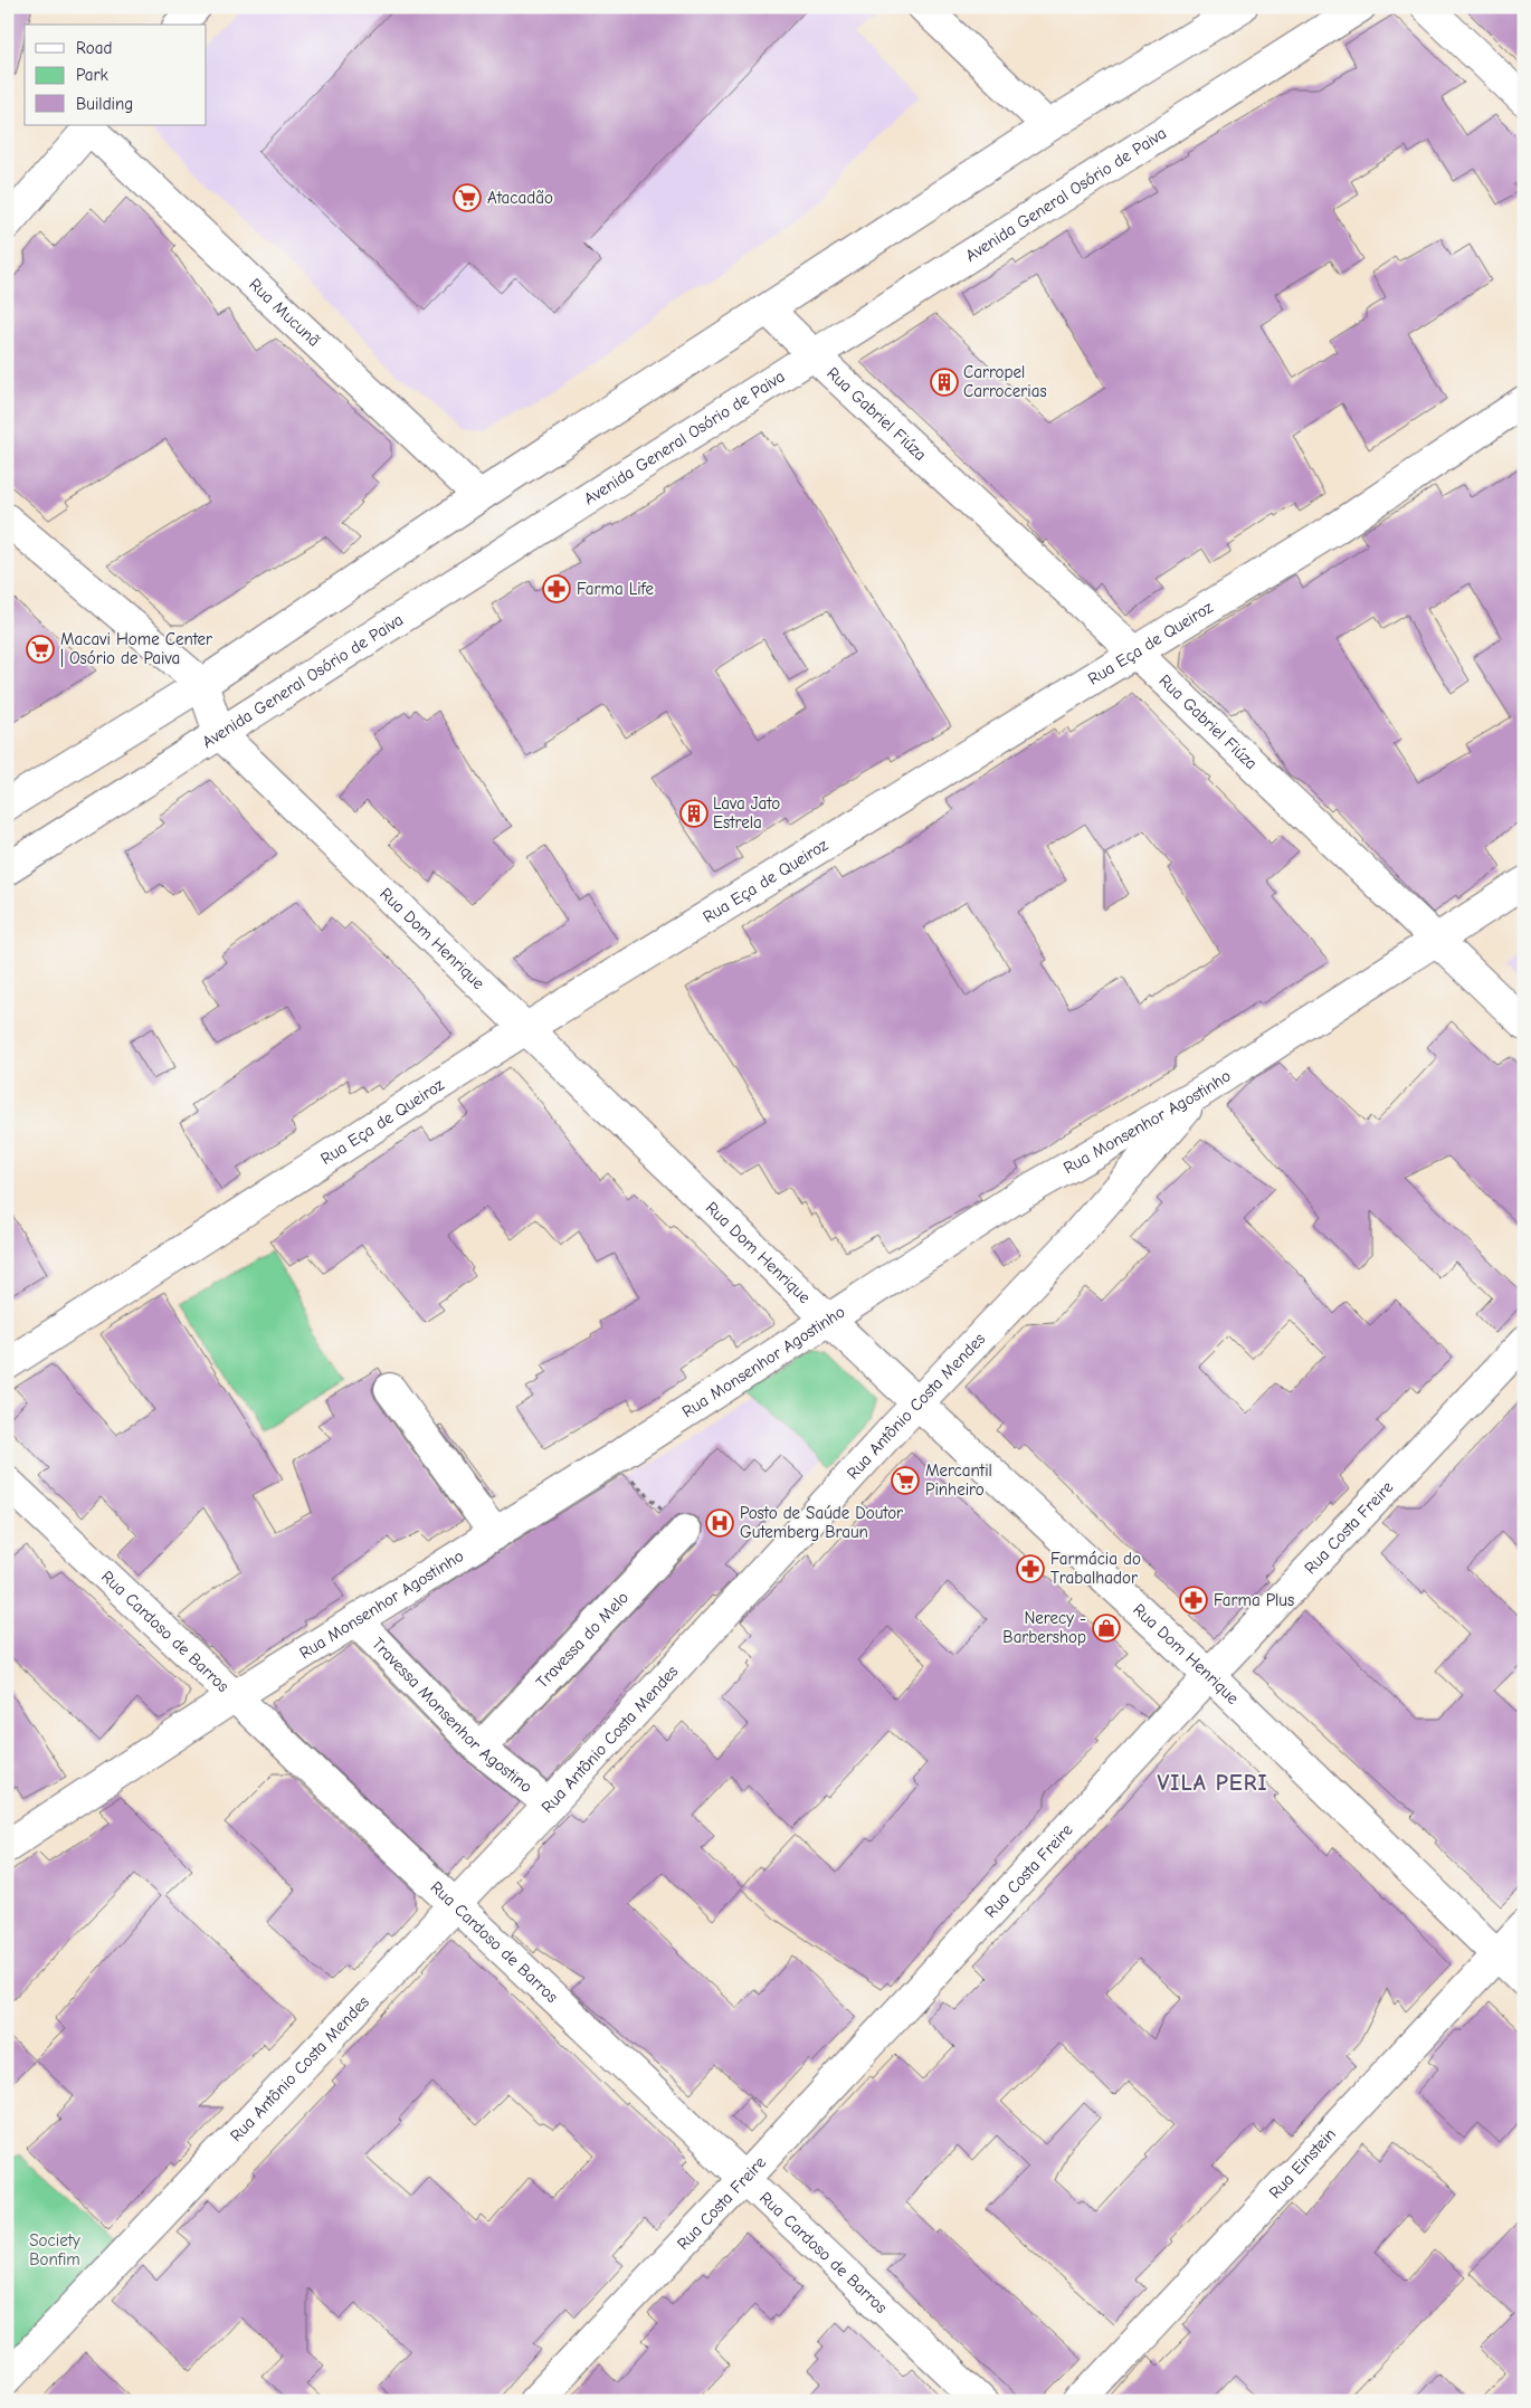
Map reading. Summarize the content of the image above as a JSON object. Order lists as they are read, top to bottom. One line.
{"streets":{"street":["Avenida General Osório de Paiva","Rua Mucunã","Rua Gabriel Fiúza","Rua Eça de Queiroz","Rua Dom Henrique","Rua Monsenhor Agostinho","Rua Antônio Costa Mendes","Rua Costa Freire","Rua Cardoso de Barros","Travessa do Melo","Travessa Monsenhor Agostino","Rua Einstein"]},"crossings":[["Avenida General Osório de Paiva","Rua Gabriel Fiúza"],["Avenida General Osório de Paiva","Rua Dom Henrique"],["Rua Gabriel Fiúza","Rua Eça de Queiroz"],["Rua Gabriel Fiúza","Rua Monsenhor Agostinho"],["Rua Eça de Queiroz","Rua Dom Henrique"],["Rua Dom Henrique","Rua Monsenhor Agostinho"],["Rua Dom Henrique","Rua Antônio Costa Mendes"],["Rua Dom Henrique","Rua Costa Freire"],["Rua Dom Henrique","Rua Einstein"],["Rua Monsenhor Agostinho","Rua Antônio Costa Mendes"],["Rua Monsenhor Agostinho","Rua Cardoso de Barros"],["Rua Monsenhor Agostinho","Travessa Monsenhor Agostino"],["Rua Antônio Costa Mendes","Rua Cardoso de Barros"],["Rua Antônio Costa Mendes","Travessa Monsenhor Agostino"],["Rua Costa Freire","Rua Cardoso de Barros"],["Travessa do Melo","Travessa Monsenhor Agostino"]],"districts":["VILA PERI"],"parks":["Society Bonfim"],"places":{"supermarket":["Atacadão","Macavi Home Center | Osório de Paiva","Mercantil Pinheiro"],"building":["Carropel Carrocerias","Lava Jato Estrela"],"pharmacy":["Farma Life","Farmácia do Trabalhador","Farma Plus"],"hospital":["Posto de Saúde Doutor Gutemberg Braun"],"shop":["Nerecy - Barbershop"]},"legend":["Road","Park","Building"]}
